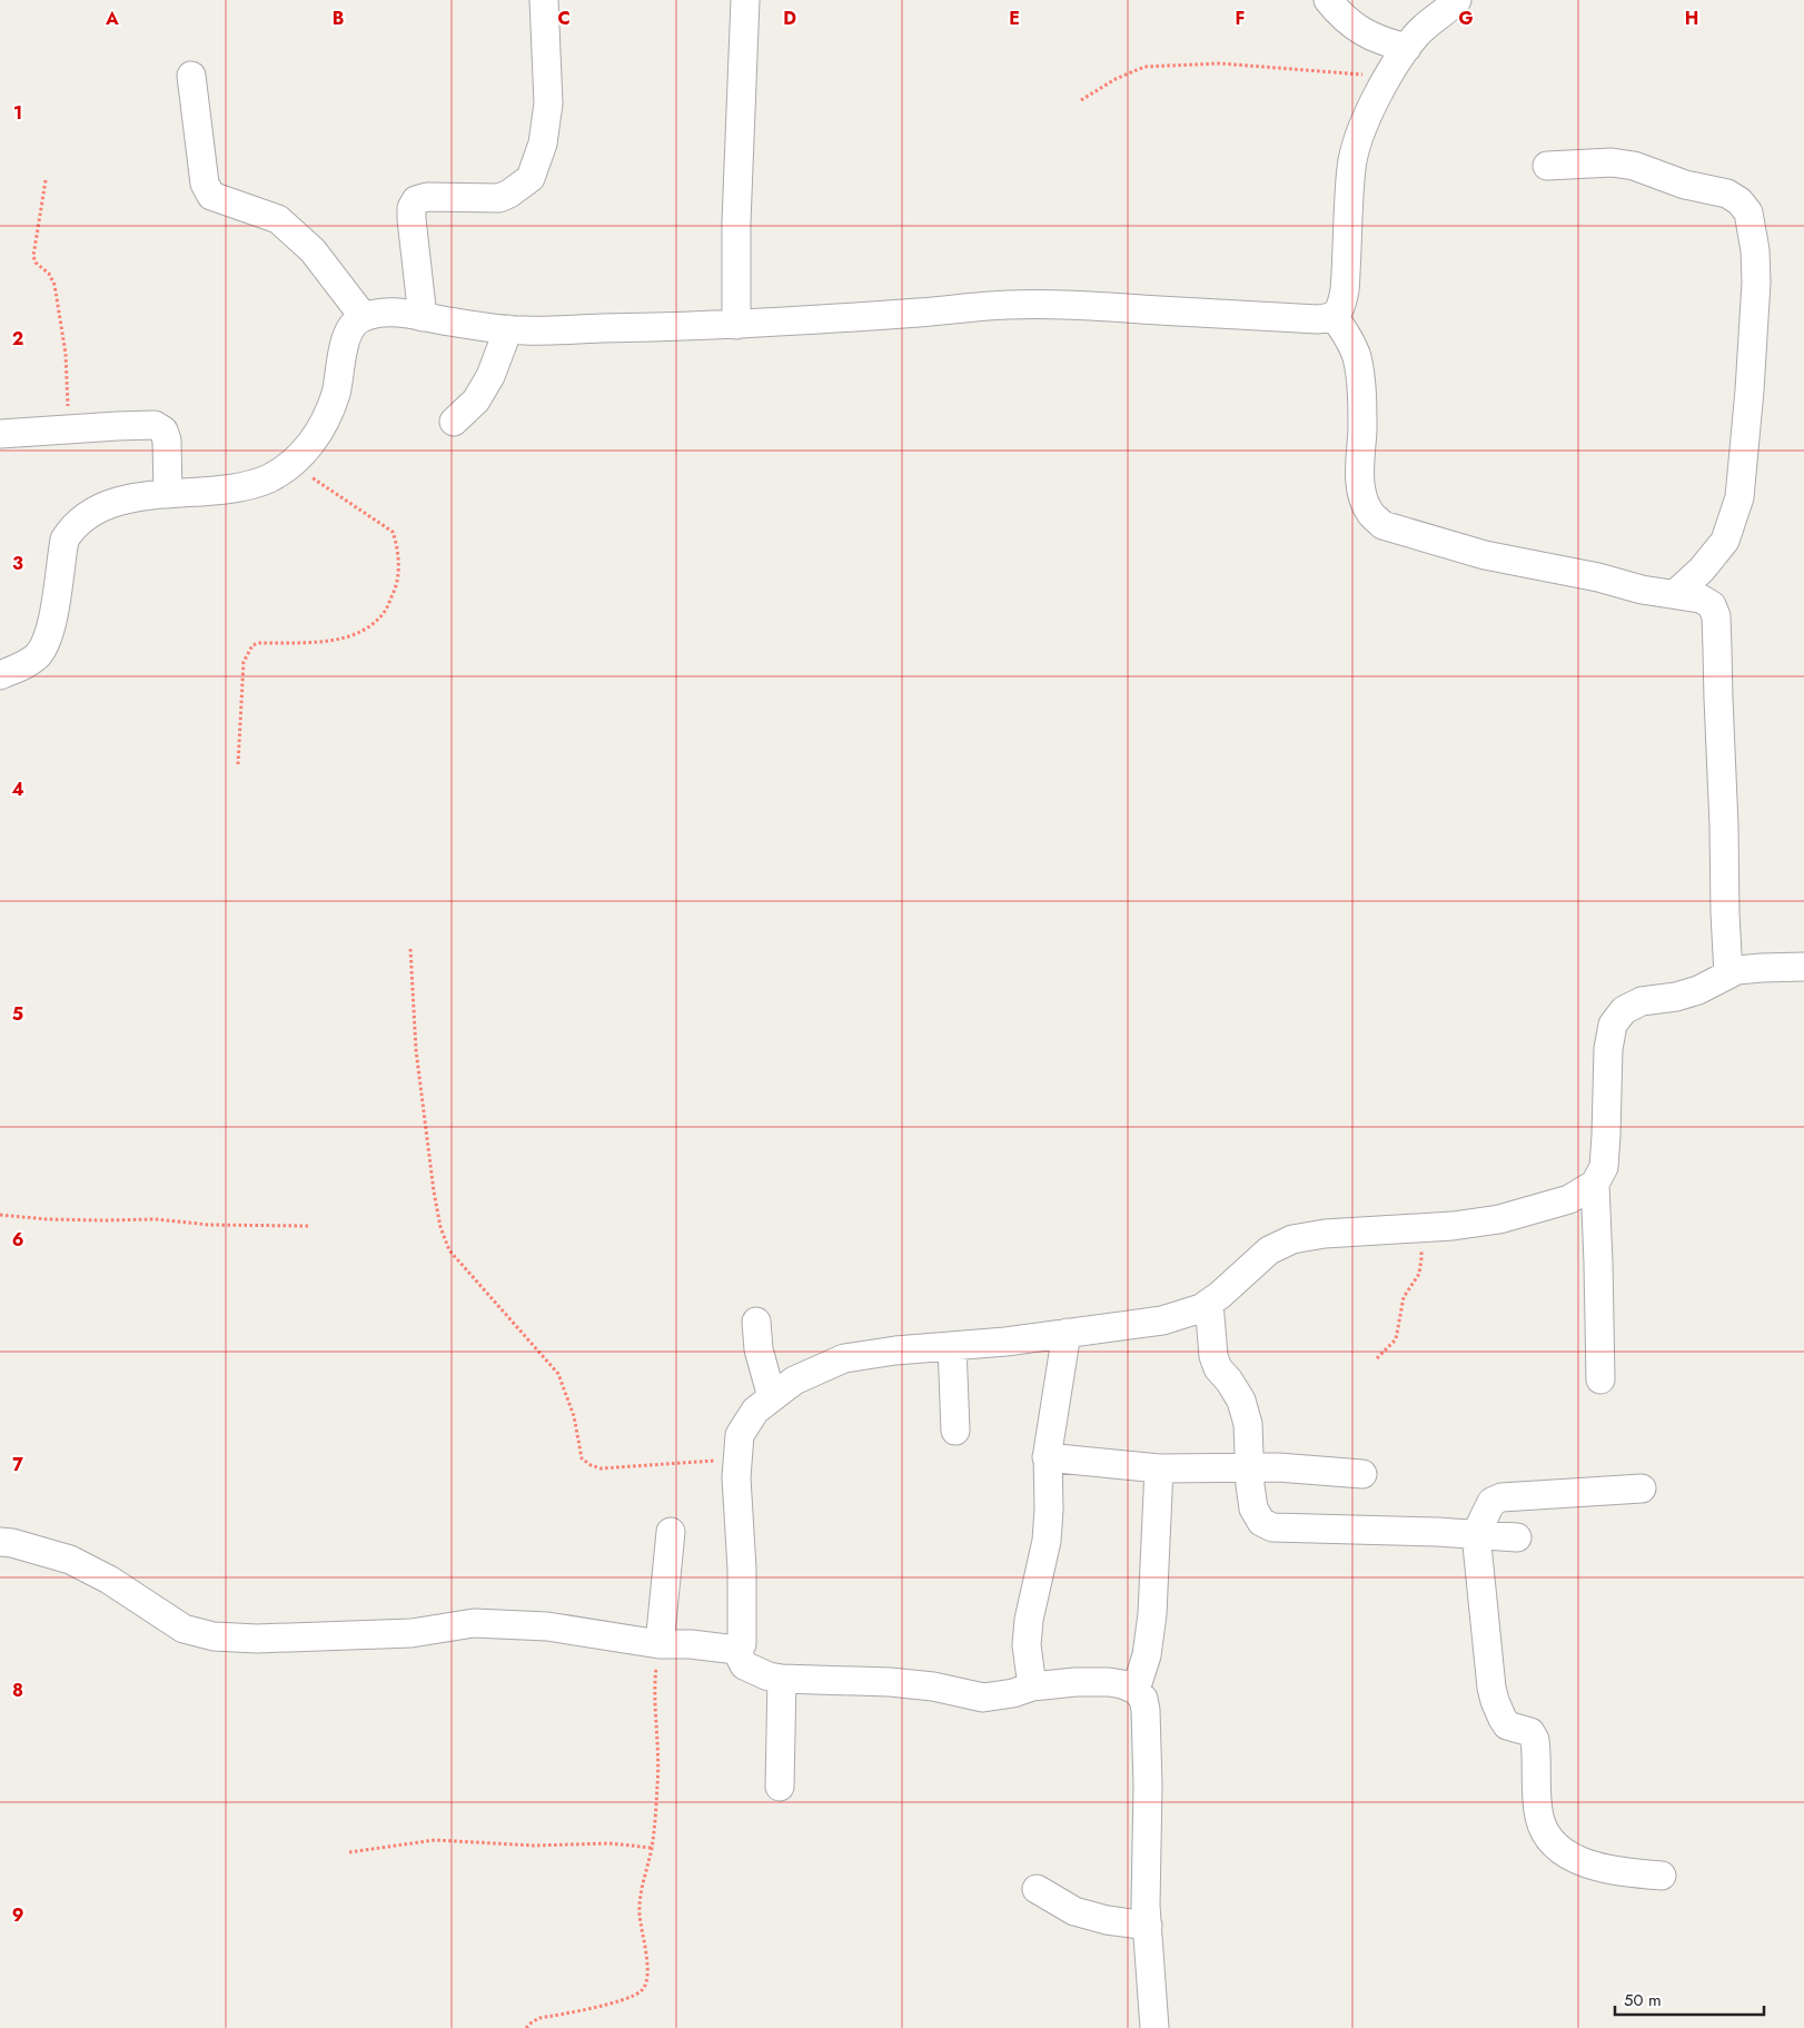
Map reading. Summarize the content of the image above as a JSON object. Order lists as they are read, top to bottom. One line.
{"scale_bar":"50 m","grid":{"columns":["A","B","C","D","E","F","G","H"],"rows":["1","2","3","4","5","6","7","8","9"]}}
